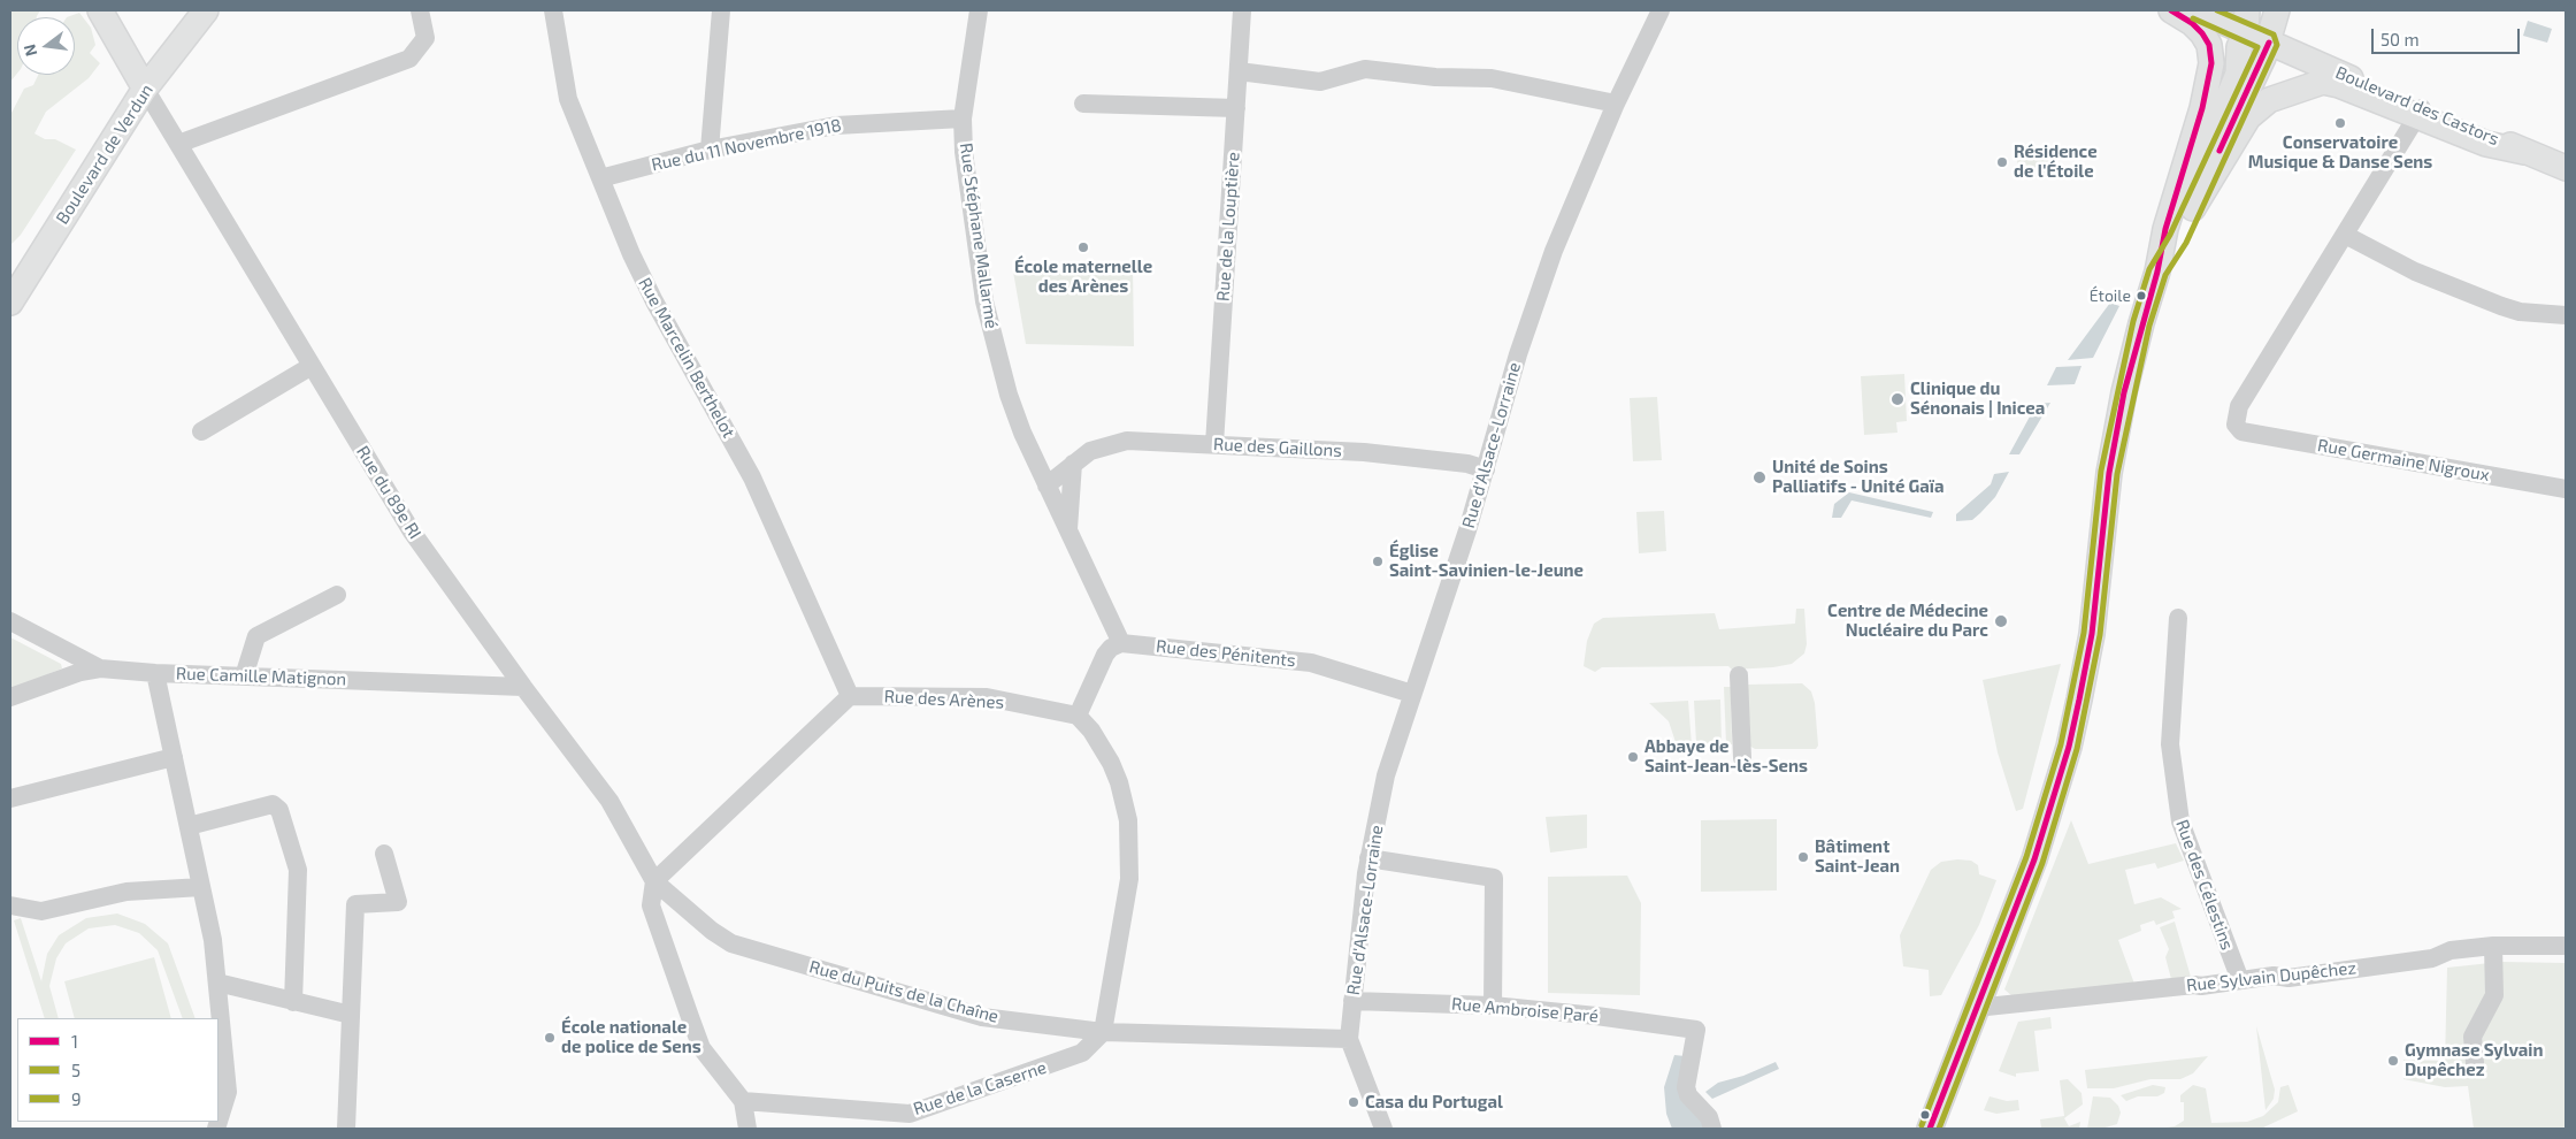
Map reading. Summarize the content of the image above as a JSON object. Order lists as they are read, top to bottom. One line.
{"streets":{"main road":["Boulevard des Castors","Boulevard de Verdun"],"street":["Rue du 11 Novembre 1918","Rue de la Louptière","Rue Stéphane Mallarmé","Rue Marcelin Berthelot","Rue d'Alsace-Lorraine","Rue des Gaillons","Rue Germaine Nigroux","Rue du 89e RI","Rue des Pénitents","Rue Camille Matignon","Rue des Arènes","Rue des Célestins","Rue Sylvain Dupêchez","Rue du Puits de la Chaîne","Rue Ambroise Paré","Rue de la Caserne"]},"crossings":[["Rue du 11 Novembre 1918","Rue Stéphane Mallarmé"],["Rue du 11 Novembre 1918","Rue Marcelin Berthelot"],["Boulevard de Verdun","Rue du 89e RI"],["Rue de la Louptière","Rue des Gaillons"],["Rue Stéphane Mallarmé","Rue des Gaillons"],["Rue Stéphane Mallarmé","Rue des Pénitents"],["Rue Marcelin Berthelot","Rue des Arènes"],["Rue d'Alsace-Lorraine","Rue des Gaillons"],["Rue d'Alsace-Lorraine","Rue des Pénitents"],["Rue d'Alsace-Lorraine","Rue du Puits de la Chaîne"],["Rue d'Alsace-Lorraine","Rue Ambroise Paré"],["Rue du 89e RI","Rue Camille Matignon"],["Rue du 89e RI","Rue du Puits de la Chaîne"],["Rue des Célestins","Rue Sylvain Dupêchez"],["Rue du Puits de la Chaîne","Rue de la Caserne"]],"places":["Conservatoire Musique & Danse Sens","Résidence de l'Étoile","École maternelle des Arènes","Étoile","Clinique du Sénonais | Inicea","Unité de Soins Palliatifs - Unité Gaïa","Église Saint-Savinien-le-Jeune","Centre de Médecine Nucléaire du Parc","Abbaye de Saint-Jean-lès-Sens","Bâtiment Saint-Jean","École nationale de police de Sens","Gymnase Sylvain Dupêchez","Casa du Portugal"],"lines":["transit line 1","transit line 5","transit line 9"],"legend":["1","5","9"],"scale_bar":"50 m","north":"left"}
